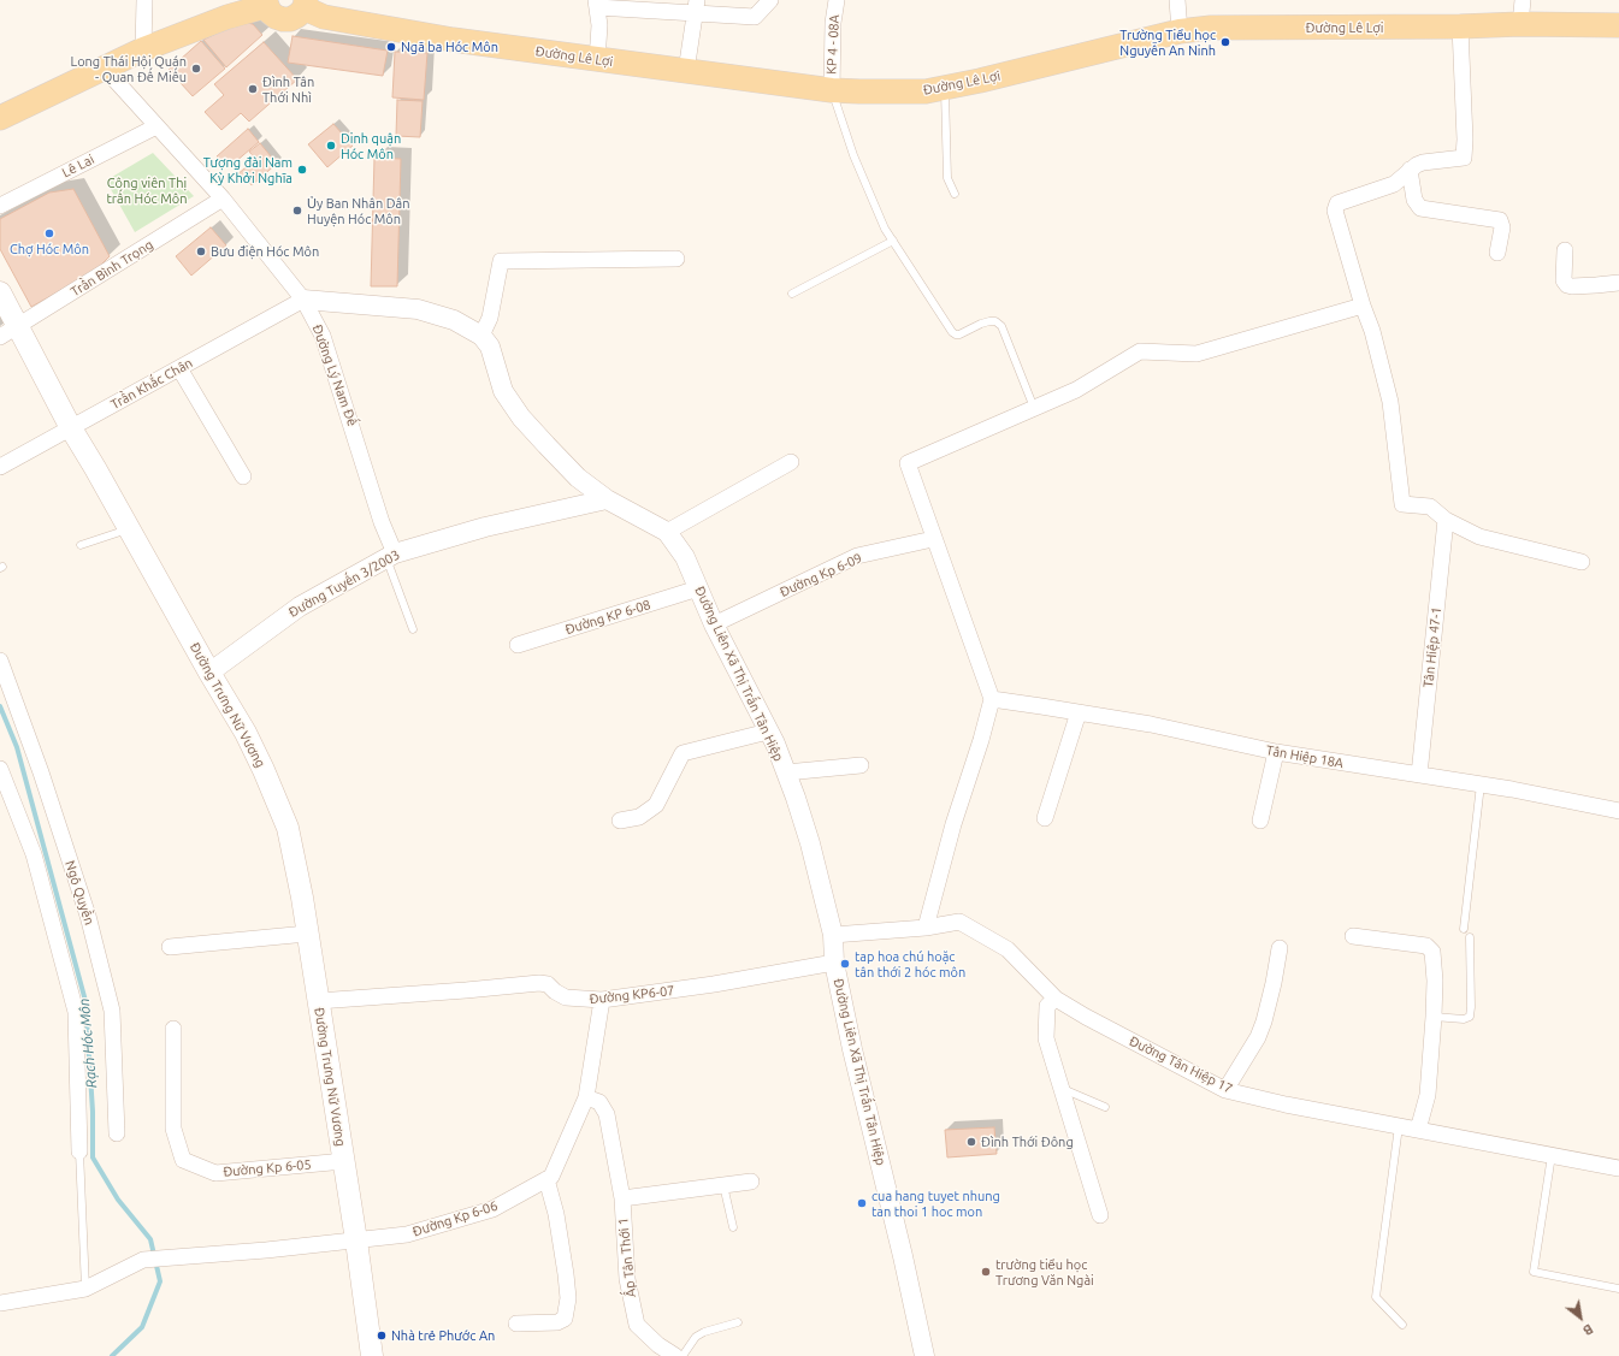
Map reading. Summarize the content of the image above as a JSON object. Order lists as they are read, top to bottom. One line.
{"streets":{"main road":["Đường Lê Lợi","Đường Trưng Nữ Vương"],"street":["KP 4 - 08A","Lê Lai","Trần Bình Trọng","Đường Lý Nam Đế","Trần Khắc Chân","Đường Kp 6-09","Đường Tuyến 3/2003","Đường KP 6-08","Tân Hiệp 47-1","Đường Liên Xã Thị Trấn Tân Hiệp","Tân Hiệp 18A","Ngô Quyền","Đường KP6-07","Đường Tân Hiệp 17","Đường Kp 6-05","Đường Kp 6-06","Ấp Tân Thới 1"]},"crossings":[["Đường Lê Lợi","KP 4 - 08A"],["Lê Lai","Đường Lý Nam Đế"],["Trần Bình Trọng","Đường Lý Nam Đế"],["Trần Bình Trọng","Đường Trưng Nữ Vương"],["Đường Lý Nam Đế","Trần Khắc Chân"],["Đường Lý Nam Đế","Đường Tuyến 3/2003"],["Trần Khắc Chân","Đường Trưng Nữ Vương"],["Đường Kp 6-09","Đường Liên Xã Thị Trấn Tân Hiệp"],["Đường Tuyến 3/2003","Đường Liên Xã Thị Trấn Tân Hiệp"],["Đường Tuyến 3/2003","Đường Trưng Nữ Vương"],["Đường KP 6-08","Đường Liên Xã Thị Trấn Tân Hiệp"],["Tân Hiệp 47-1","Tân Hiệp 18A"],["Đường Liên Xã Thị Trấn Tân Hiệp","Đường KP6-07"],["Đường Liên Xã Thị Trấn Tân Hiệp","Đường Tân Hiệp 17"],["Đường Trưng Nữ Vương","Đường KP6-07"],["Đường Trưng Nữ Vương","Đường Kp 6-05"],["Đường Trưng Nữ Vương","Đường Kp 6-06"],["Đường KP6-07","Đường Kp 6-06"],["Đường Kp 6-06","Ấp Tân Thới 1"]],"water":["Rạch Hóc Môn"],"parks":["Công viên Thị trấn Hóc Môn"],"places":["Trường Tiểu học Nguyễn An Ninh","Ngã ba Hóc Môn","Long Thái Hội Quán - Quan Đế Miếu","Đình Tân Thới Nhì","Dinh quận Hóc Môn","Tượng đài Nam Kỳ Khởi Nghĩa","Ủy Ban Nhân Dân Huyện Hóc Môn","Chợ Hóc Môn","Bưu điện Hóc Môn","tap hoa chú hoặc tân thới 2 hóc môn","Đình Thới Đông","cua hang tuyet nhung tan thoi 1 hoc mon","trường tiểu học Trương Văn Ngài","Nhà trẻ Phước An"],"north":"bottom right"}
